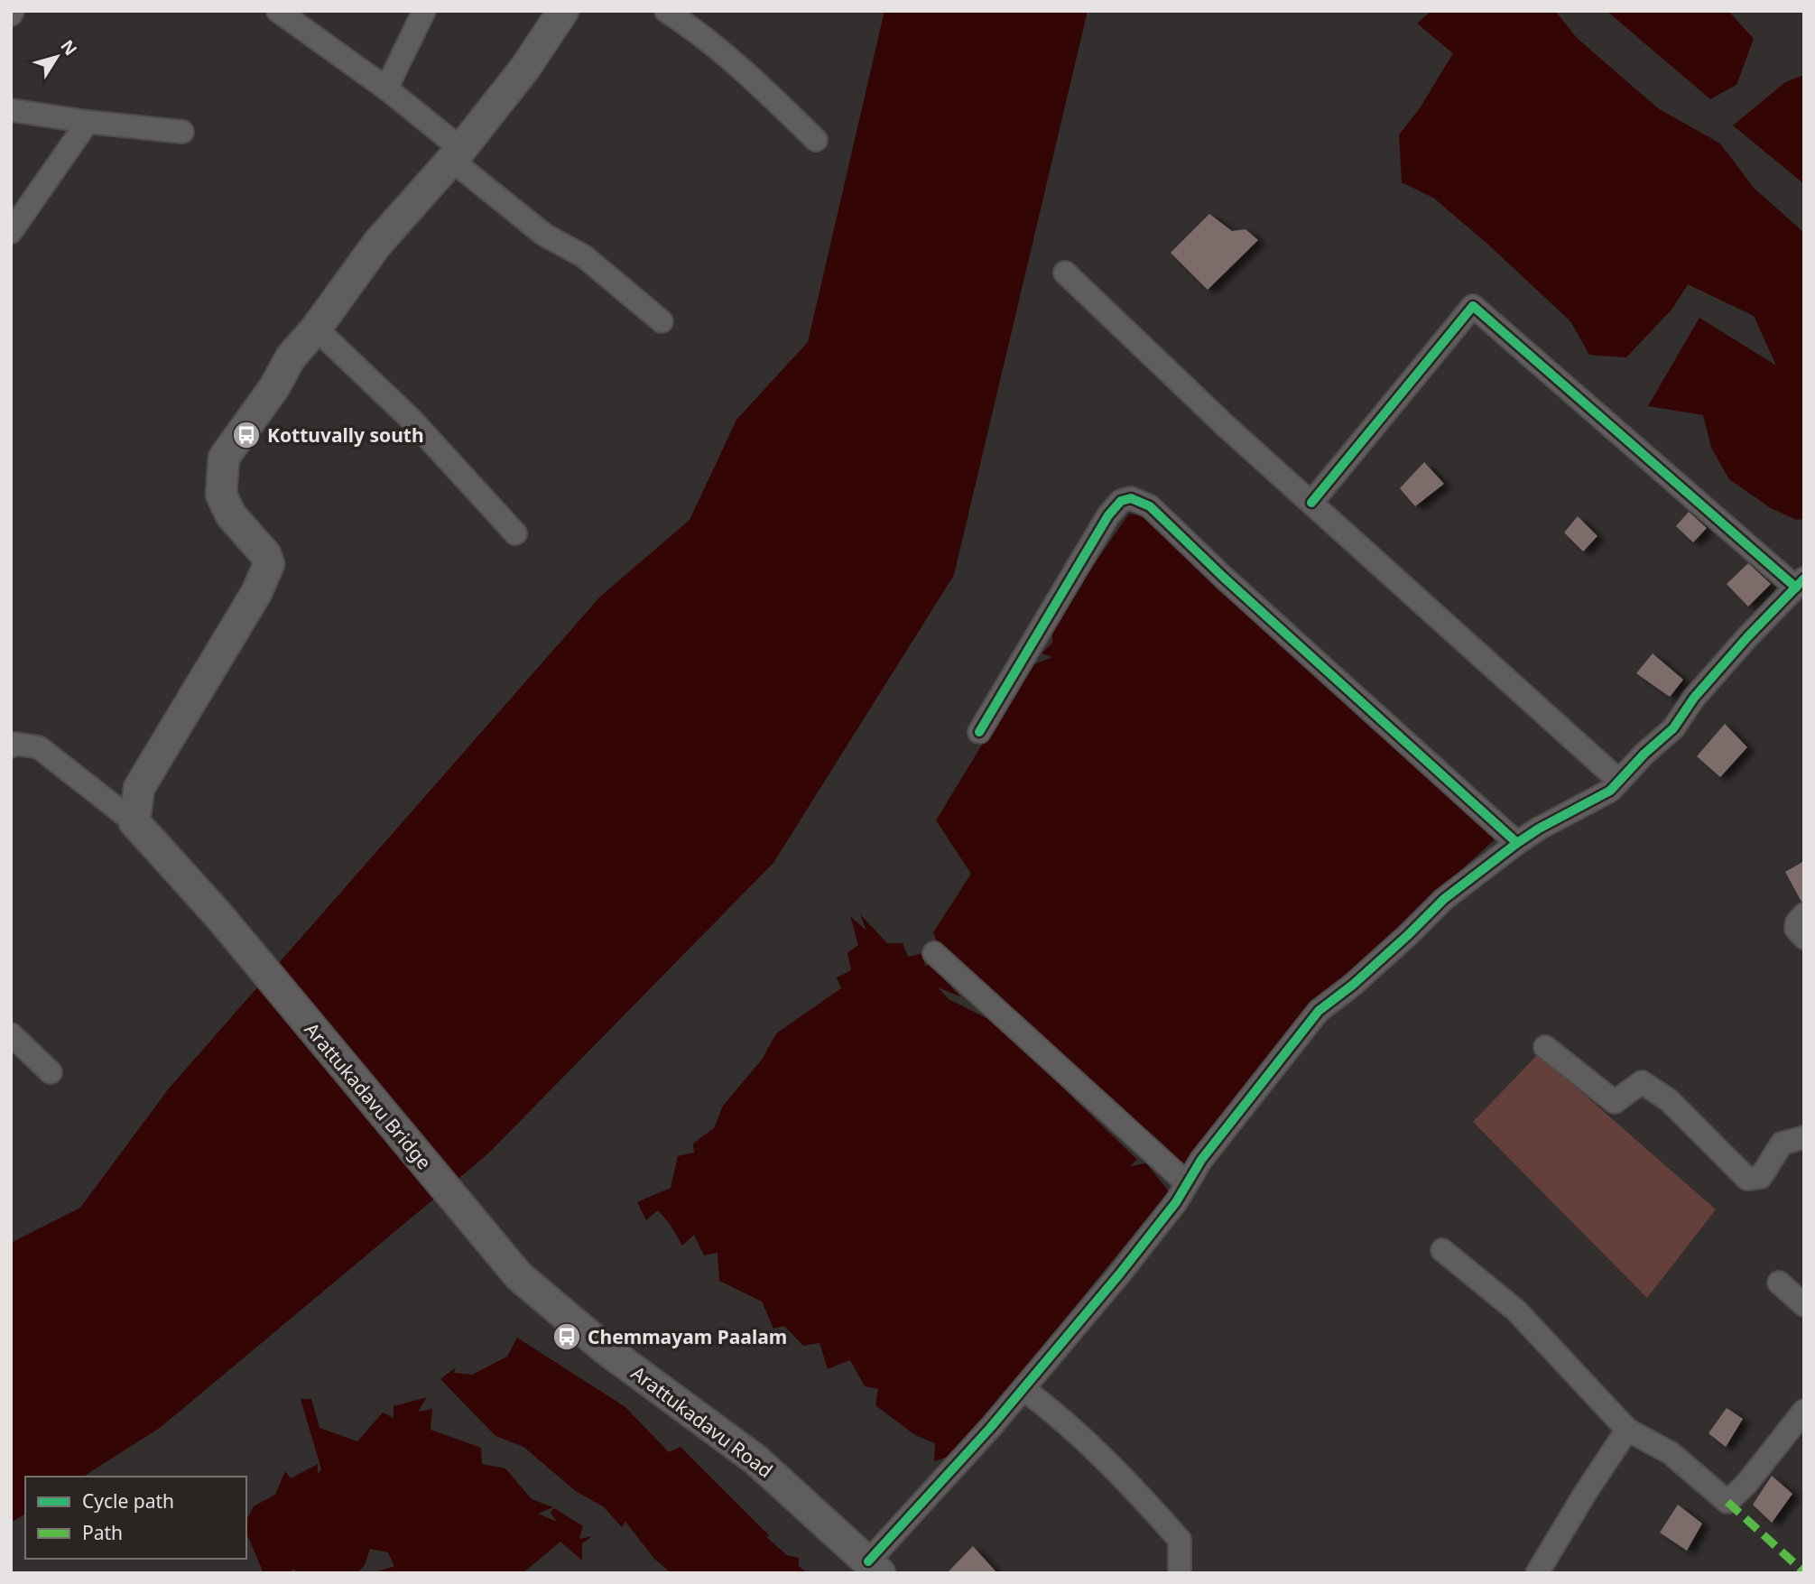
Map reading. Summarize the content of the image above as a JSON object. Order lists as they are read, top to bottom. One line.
{"streets":{"main road":["Arattukadavu Bridge","Arattukadavu Road"]},"crossings":[["Arattukadavu Bridge","Arattukadavu Road"]],"places":{"bus stop":["Kottuvally south","Chemmayam Paalam"]},"legend":["Cycle path","Path"],"north":"top right"}
